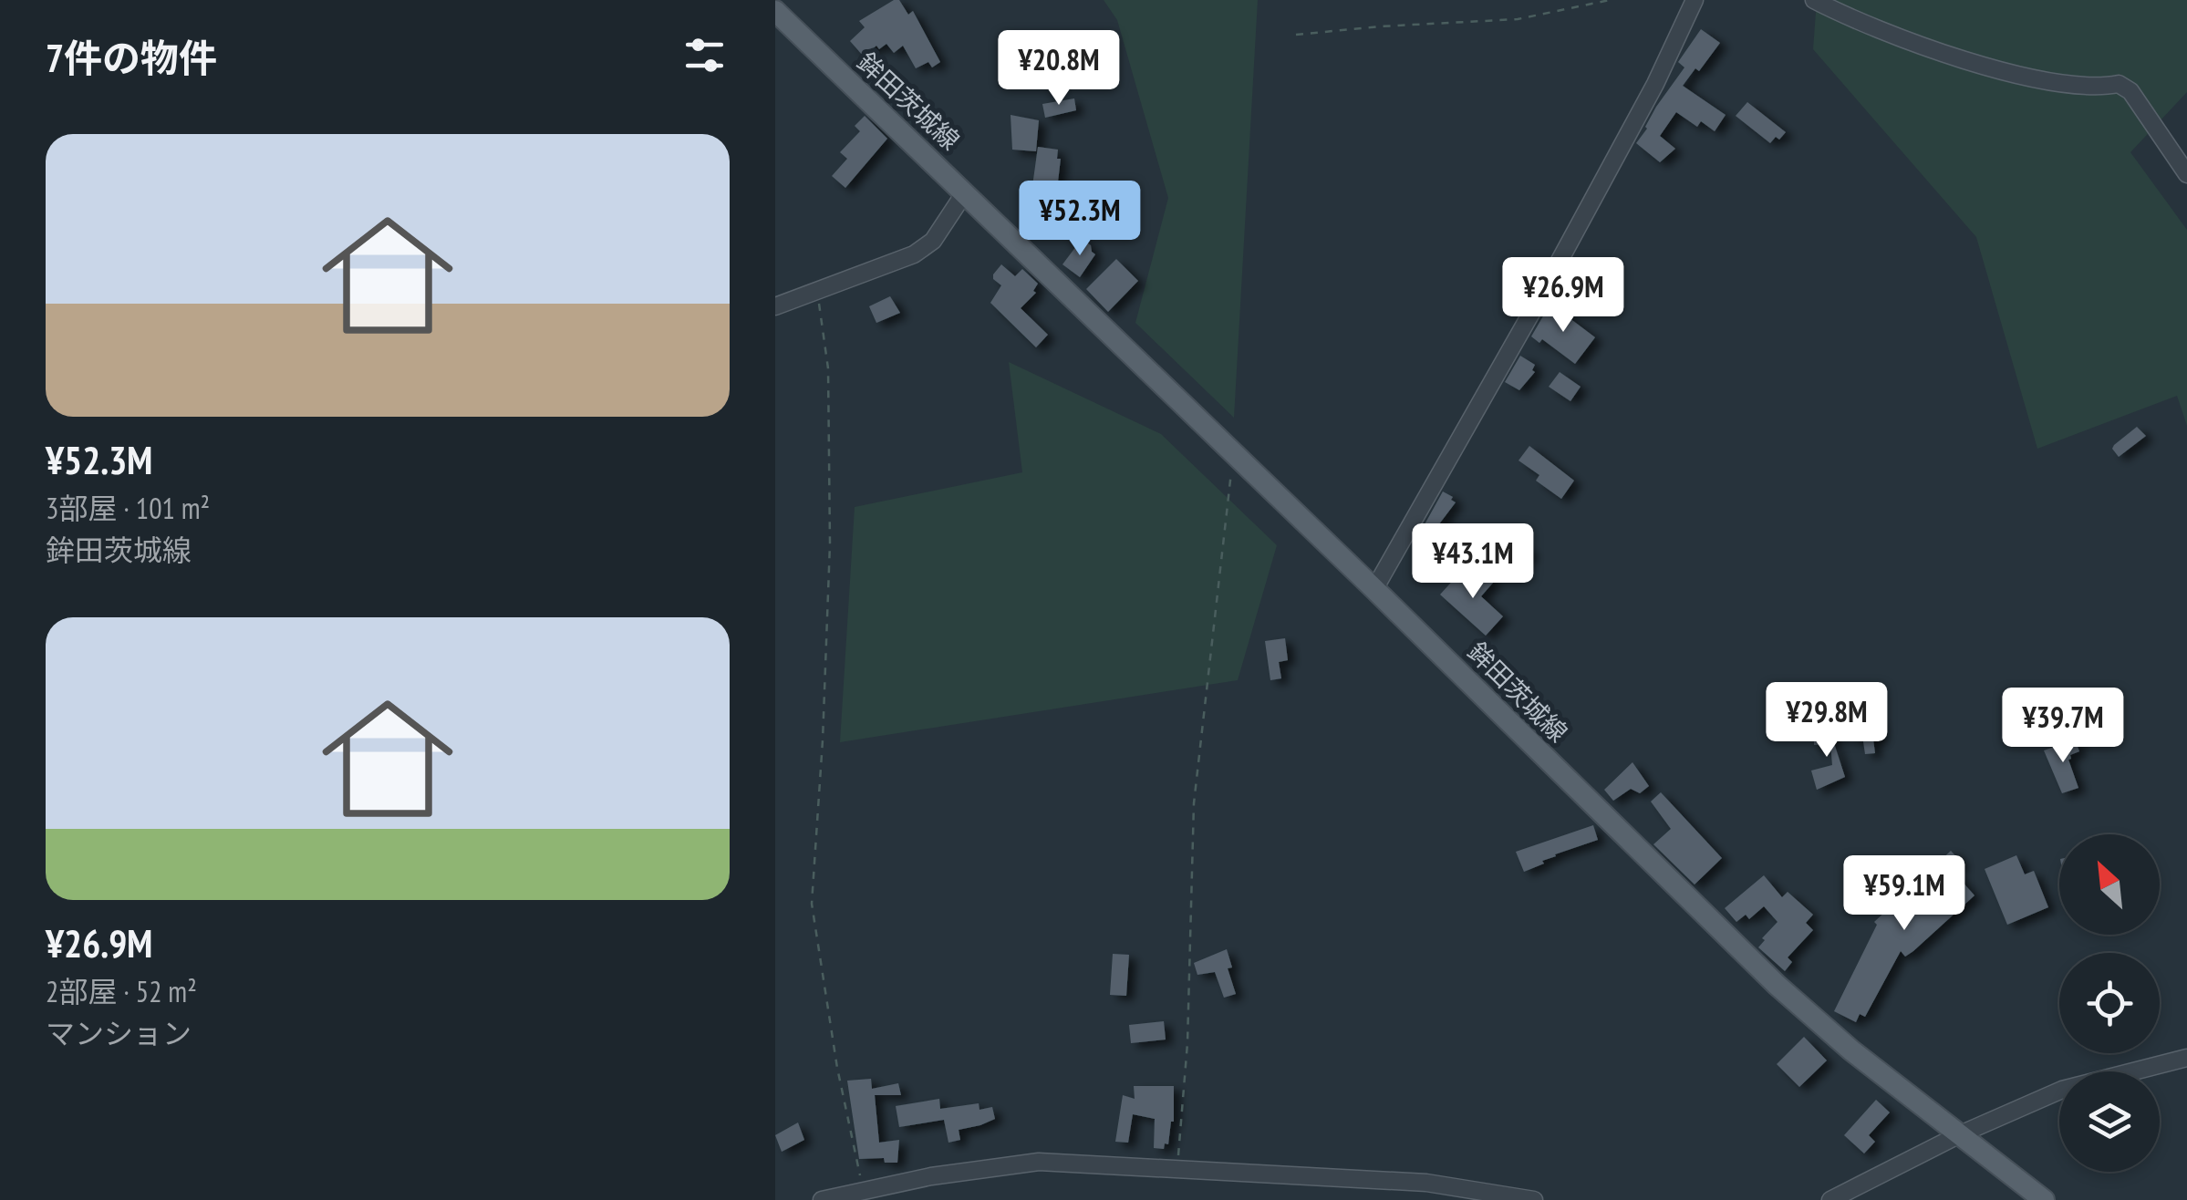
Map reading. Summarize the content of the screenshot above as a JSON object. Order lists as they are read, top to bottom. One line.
{"streets":{"main road":["鉾田茨城線"]},"north":"top left","page":{"heading":"7件の物件","price":["¥20.8M","¥52.3M","¥26.9M","¥43.1M","¥29.8M","¥39.7M","¥59.1M"],"list":[{"name":"¥52.3M","note":"3部屋 · 101 m² · 鉾田茨城線"},{"name":"¥26.9M","note":"2部屋 · 52 m² · マンション"}]}}
